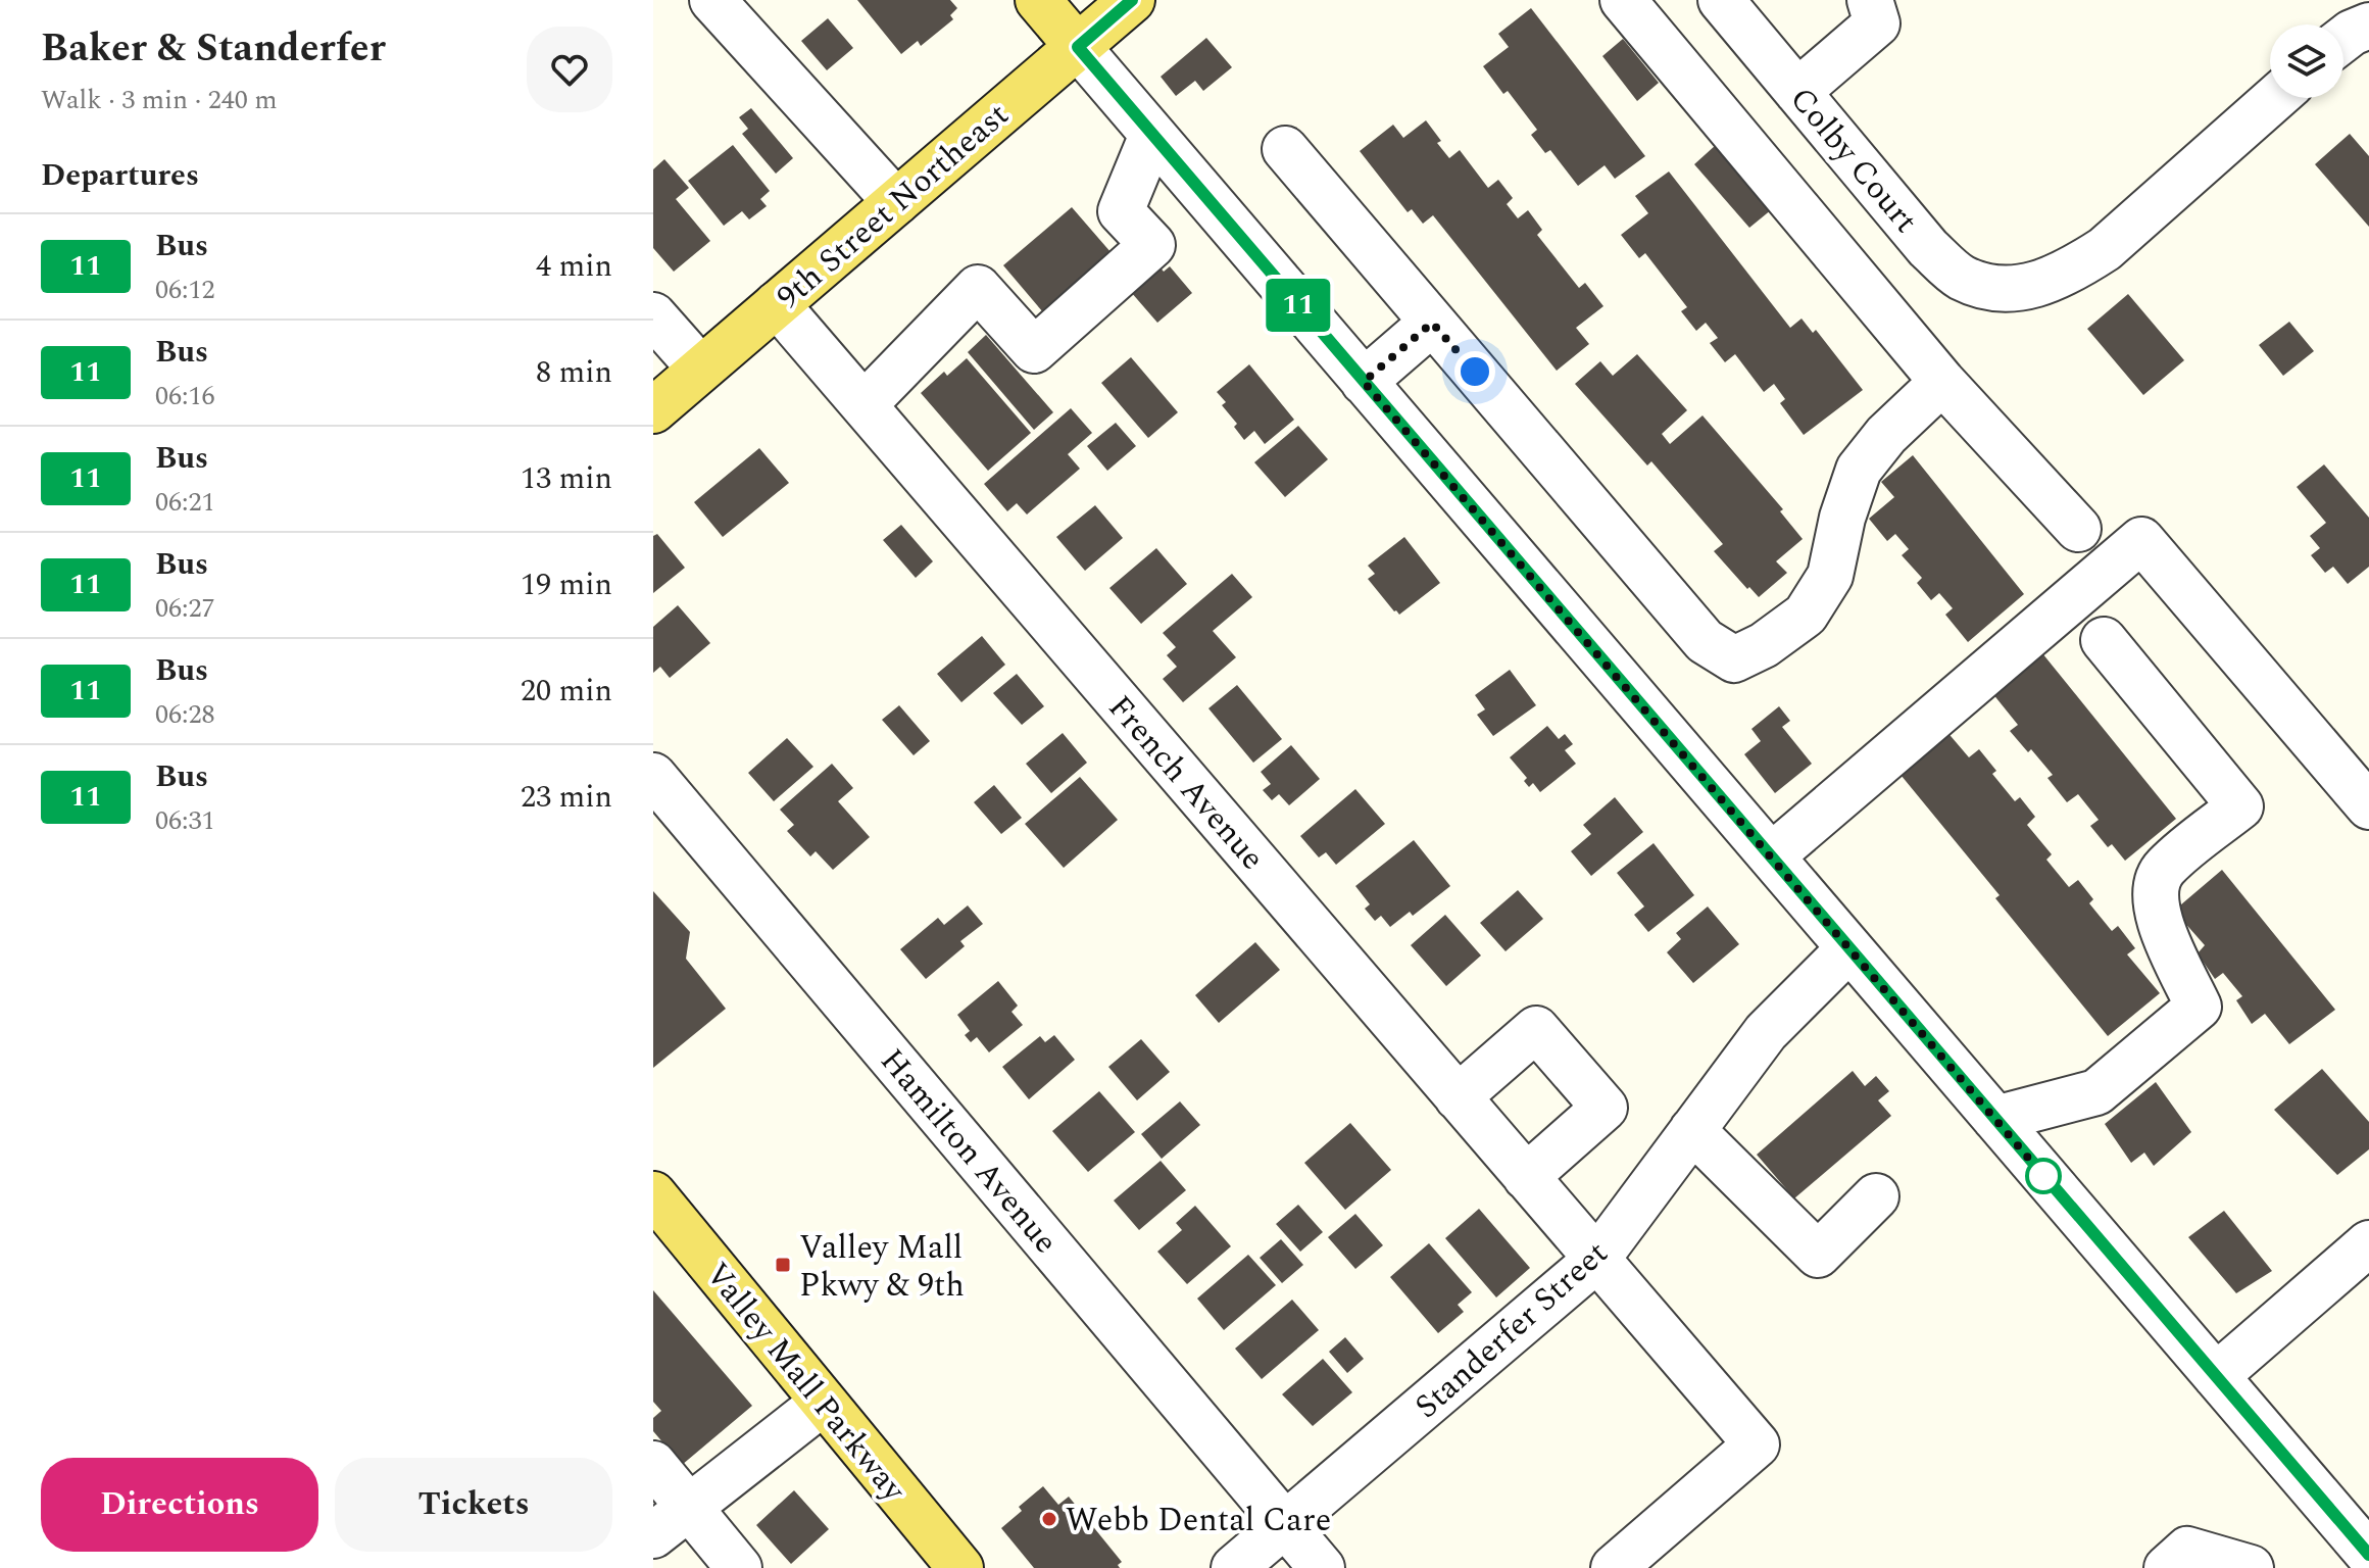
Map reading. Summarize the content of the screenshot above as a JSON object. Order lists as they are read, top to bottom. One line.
{"streets":{"main road":["9th Street Northeast","Valley Mall Parkway"],"street":["Colby Court","French Avenue","Hamilton Avenue","Standerfer Street"]},"crossings":[["9th Street Northeast","French Avenue"],["French Avenue","Standerfer Street"],["Hamilton Avenue","Standerfer Street"]],"places":{"transit":["Valley Mall Pkwy & 9th"],"other":["Webb Dental Care"]},"lines":["bus line 11"],"page":{"heading":[["Baker & Standerfer","Walk · 3 min · 240 m"],"Departures"],"on_map":"11","list":[{"mark":"11","name":"Bus","note":"06:12","value":"4 min"},{"mark":"11","name":"Bus","note":"06:16","value":"8 min"},{"mark":"11","name":"Bus","note":"06:21","value":"13 min"},{"mark":"11","name":"Bus","note":"06:27","value":"19 min"},{"mark":"11","name":"Bus","note":"06:28","value":"20 min"},{"mark":"11","name":"Bus","note":"06:31","value":"23 min"}],"buttons":["Directions","Tickets"]}}
